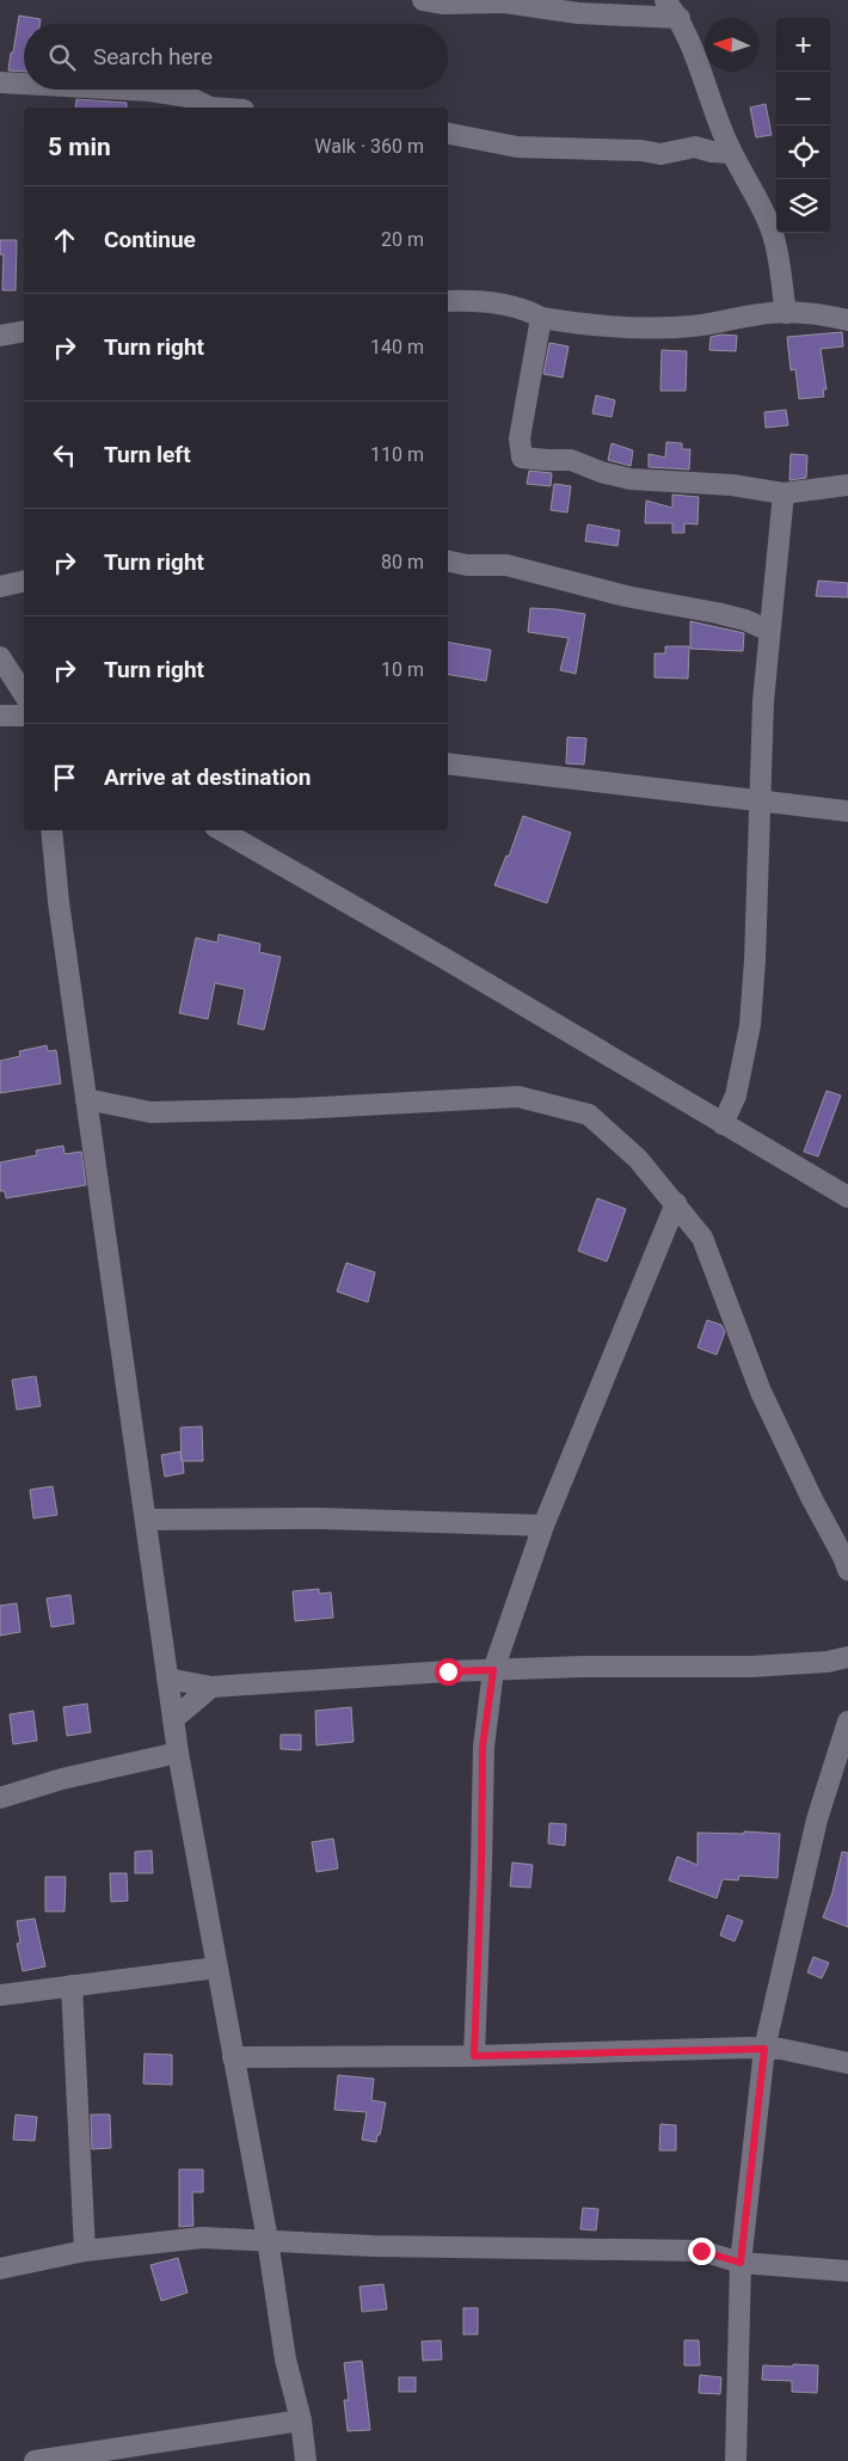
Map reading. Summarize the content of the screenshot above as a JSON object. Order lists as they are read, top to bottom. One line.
{"north":"left","page":{"map_buttons":["+","−"],"search":"Search here","heading":["5 min","Walk · 360 m"],"list":[["Continue","20 m"],["Turn right","140 m"],["Turn left","110 m"],["Turn right","80 m"],["Turn right","10 m"],"Arrive at destination"]}}
